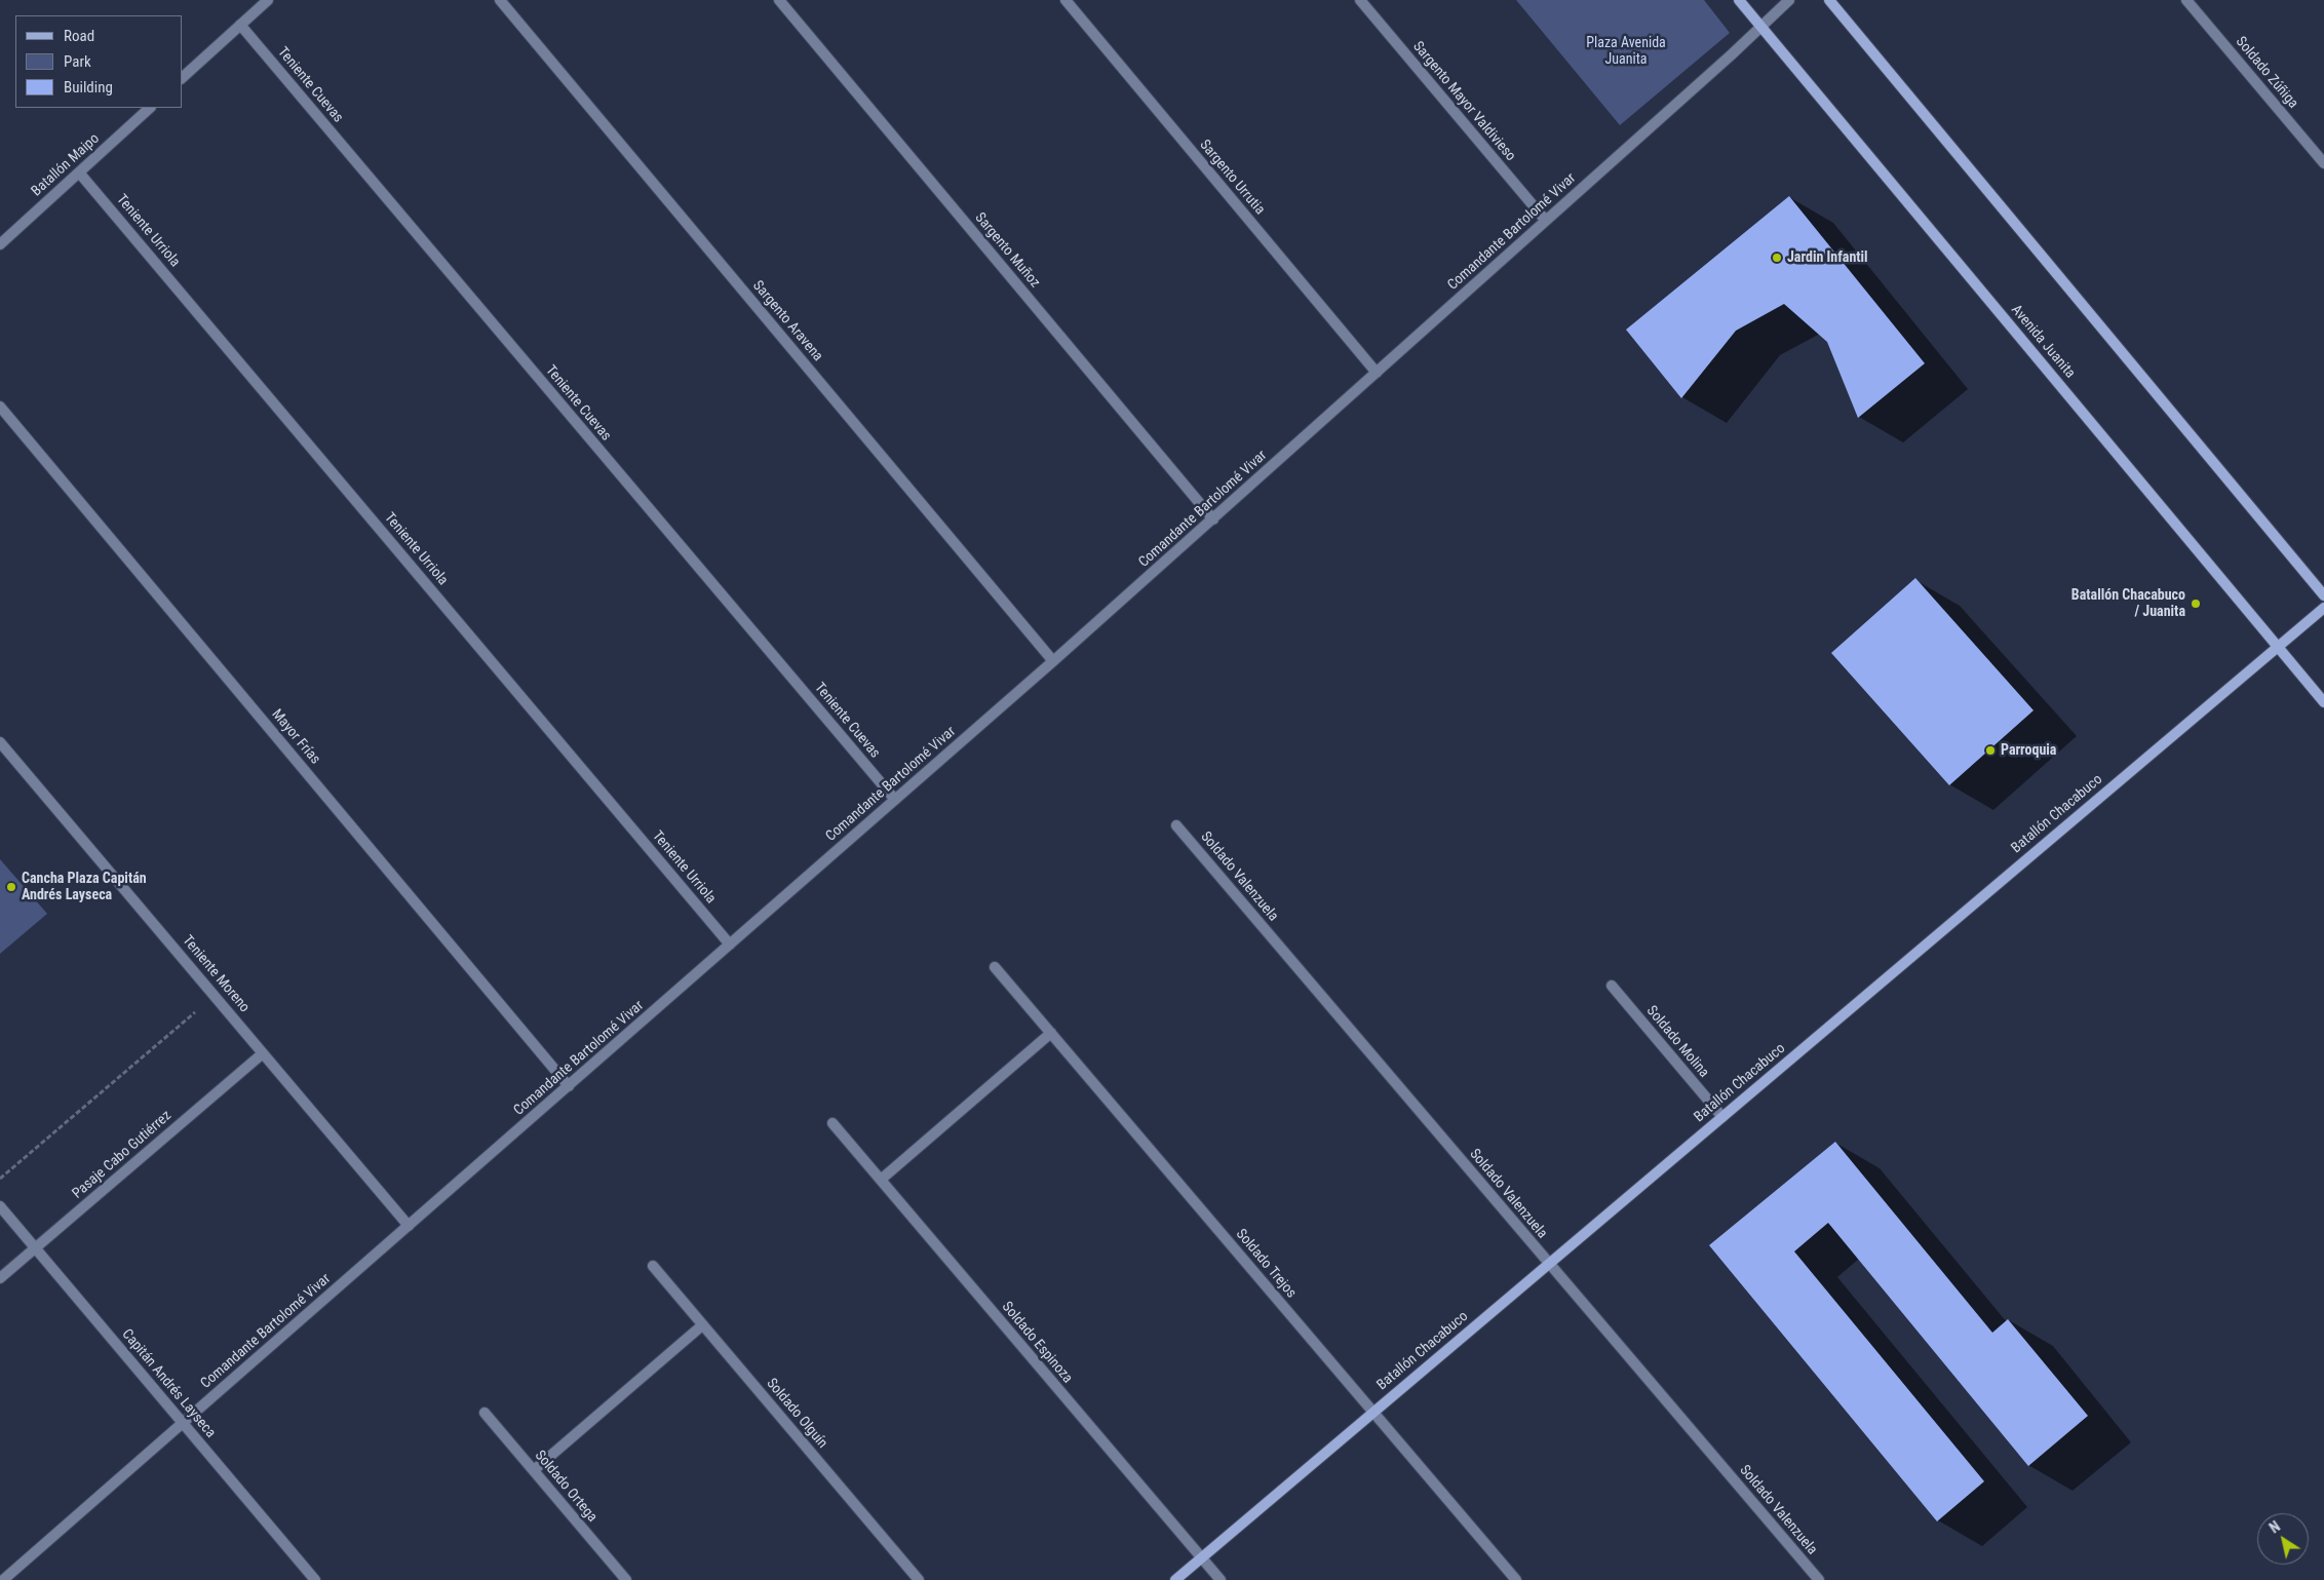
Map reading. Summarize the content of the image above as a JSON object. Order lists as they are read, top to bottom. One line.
{"streets":{"street":["Soldado Zúñiga","Teniente Cuevas","Sargento Mayor Valdivieso","Batallón Maipo","Sargento Urrutia","Teniente Urriola","Comandante Bartolomé Vivar","Sargento Muñoz","Sargento Aravena","Avenida Juanita","Mayor Frías","Batallón Chacabuco","Soldado Valenzuela","Teniente Moreno","Soldado Molina","Pasaje Cabo Gutiérrez","Soldado Trejos","Soldado Espinoza","Capitán Andrés Layseca","Soldado Olguín","Soldado Ortega"]},"crossings":[["Teniente Cuevas","Comandante Bartolomé Vivar"],["Sargento Mayor Valdivieso","Comandante Bartolomé Vivar"],["Batallón Maipo","Teniente Urriola"],["Sargento Urrutia","Comandante Bartolomé Vivar"],["Teniente Urriola","Comandante Bartolomé Vivar"],["Comandante Bartolomé Vivar","Sargento Muñoz"],["Comandante Bartolomé Vivar","Sargento Aravena"],["Comandante Bartolomé Vivar","Avenida Juanita"],["Comandante Bartolomé Vivar","Mayor Frías"],["Comandante Bartolomé Vivar","Teniente Moreno"],["Comandante Bartolomé Vivar","Capitán Andrés Layseca"],["Avenida Juanita","Batallón Chacabuco"],["Batallón Chacabuco","Soldado Valenzuela"],["Batallón Chacabuco","Soldado Molina"],["Batallón Chacabuco","Soldado Trejos"],["Batallón Chacabuco","Soldado Espinoza"],["Teniente Moreno","Pasaje Cabo Gutiérrez"],["Pasaje Cabo Gutiérrez","Capitán Andrés Layseca"]],"parks":["Plaza Avenida Juanita"],"places":["Jardin Infantil","Batallón Chacabuco / Juanita","Parroquia","Cancha Plaza Capitán Andrés Layseca"],"legend":["Road","Park","Building"],"north":"top left"}
